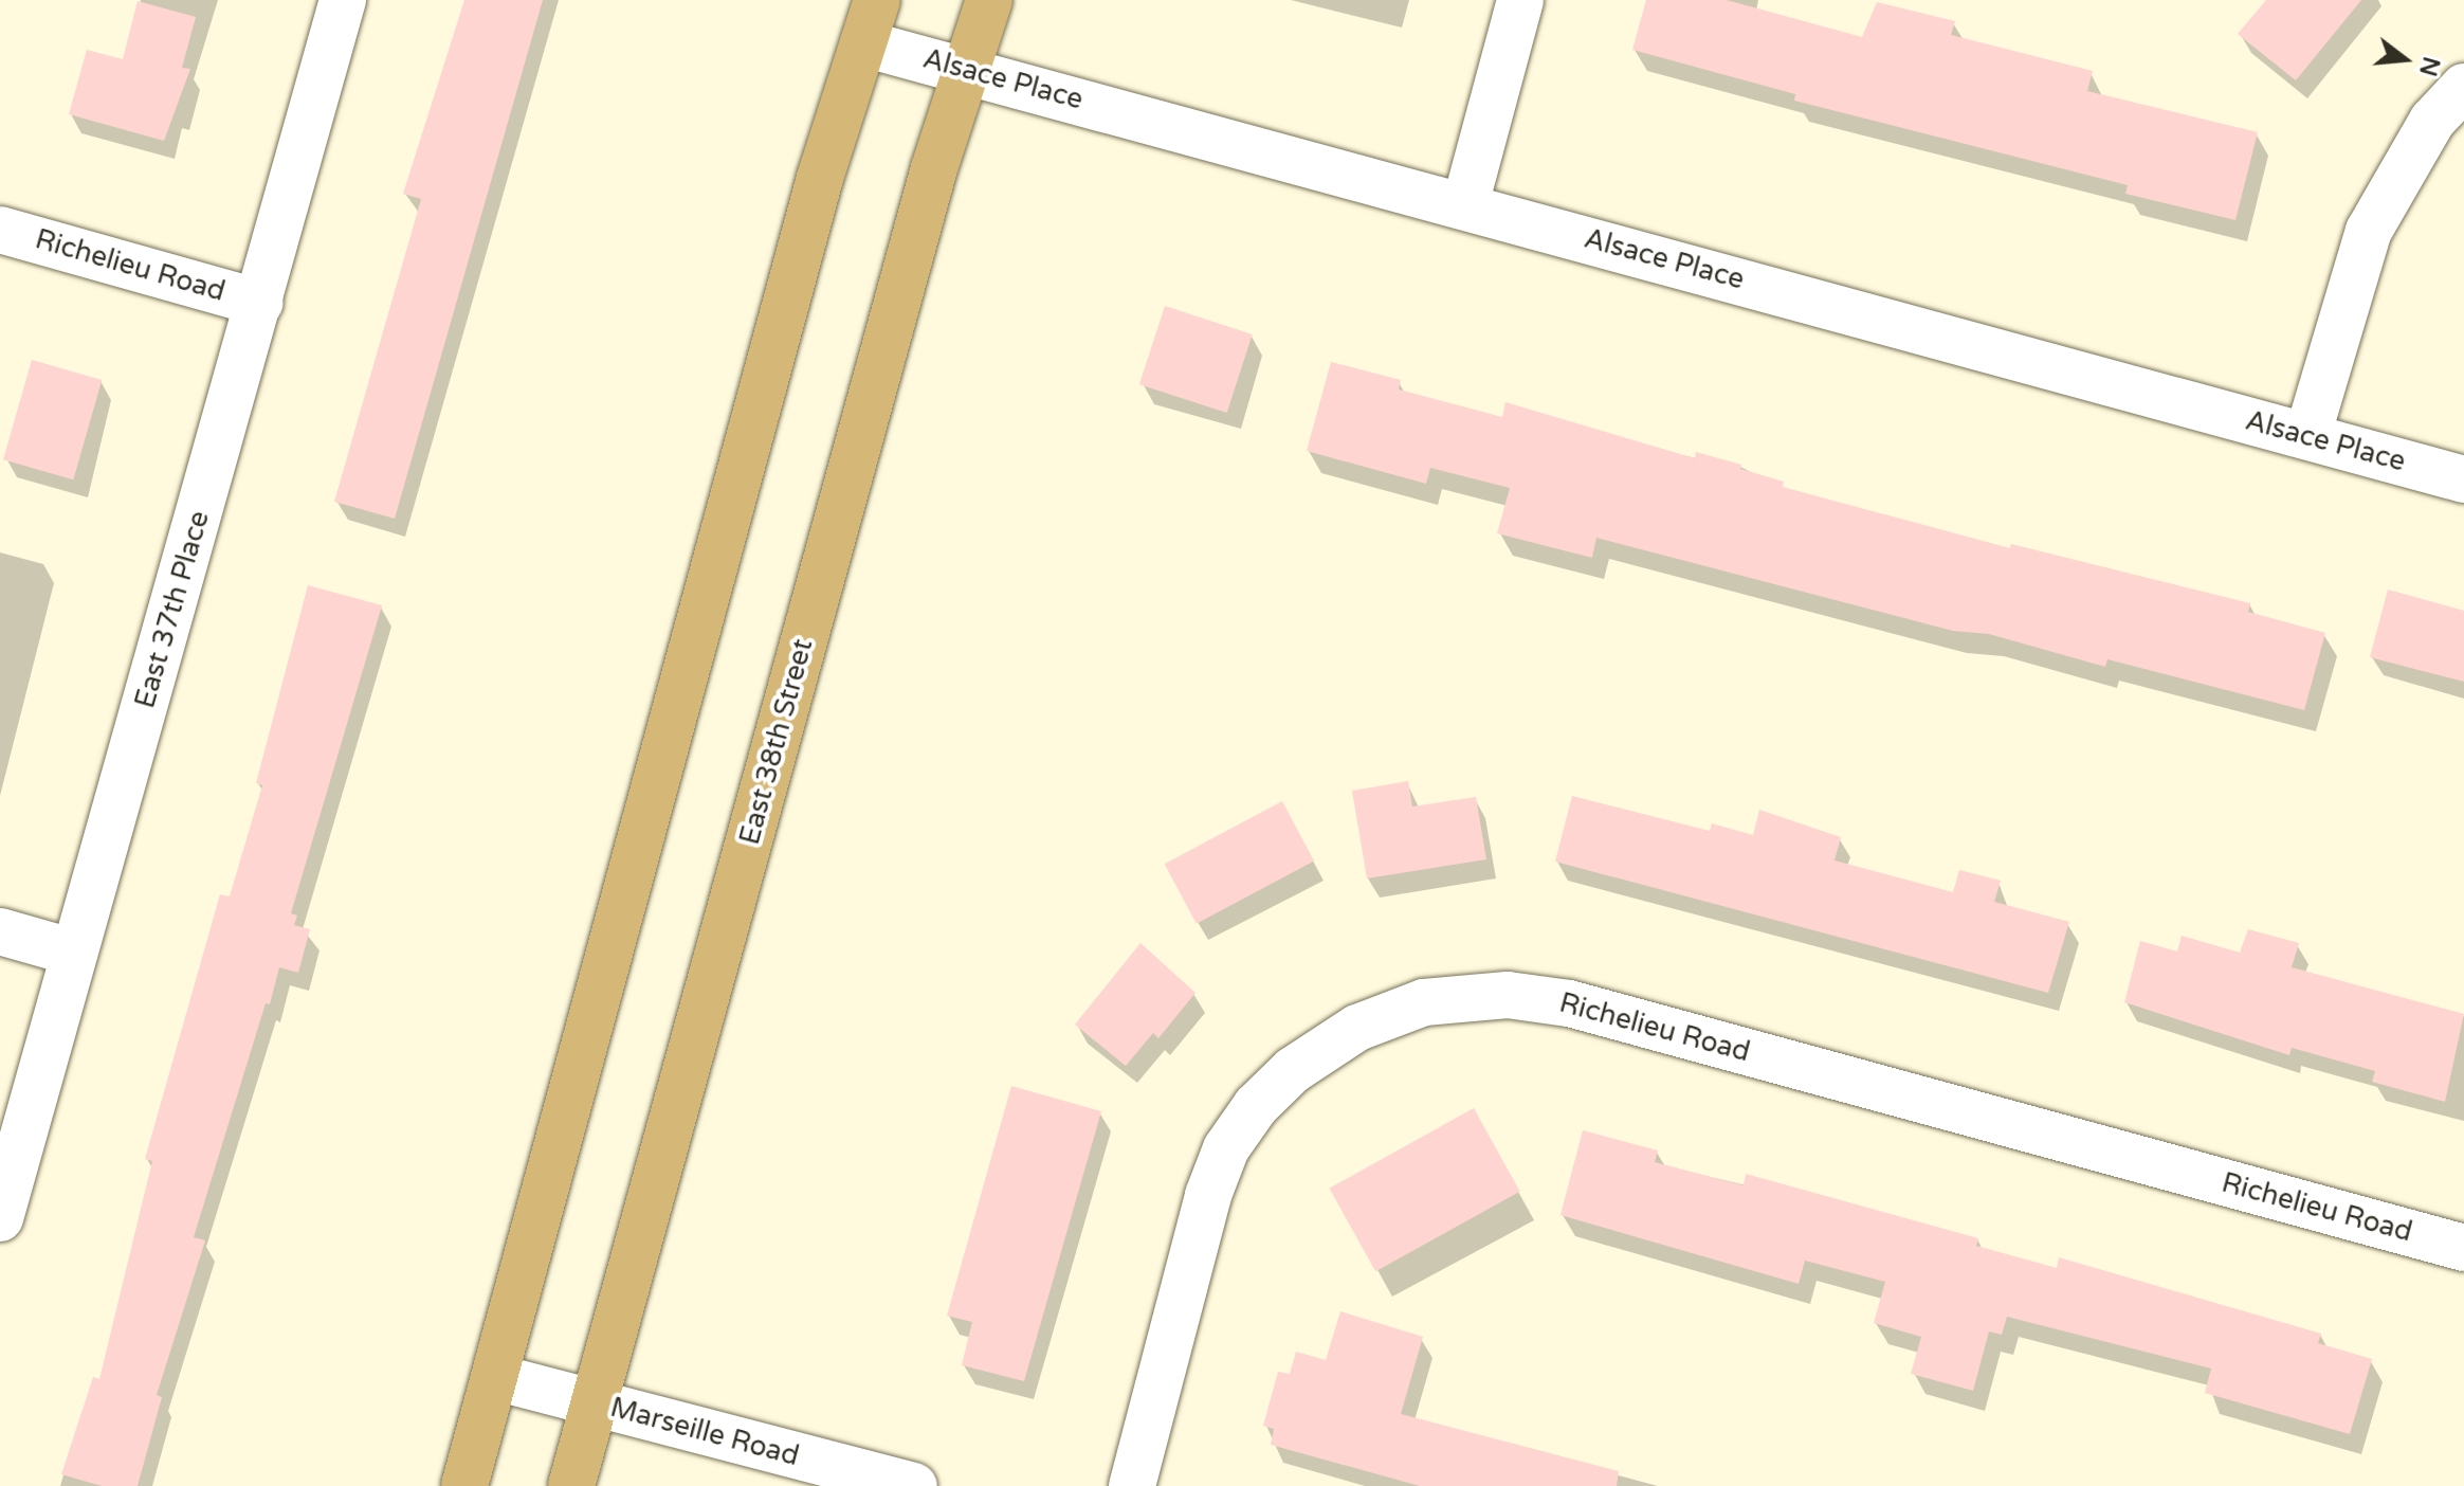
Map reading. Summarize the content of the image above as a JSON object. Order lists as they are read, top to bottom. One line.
{"streets":{"main road":["East 38th Street"],"street":["Alsace Place","Richelieu Road","East 37th Place","Marseille Road"]},"crossings":[["Alsace Place","East 38th Street"],["Richelieu Road","East 37th Place"],["East 38th Street","Marseille Road"]],"north":"right"}
